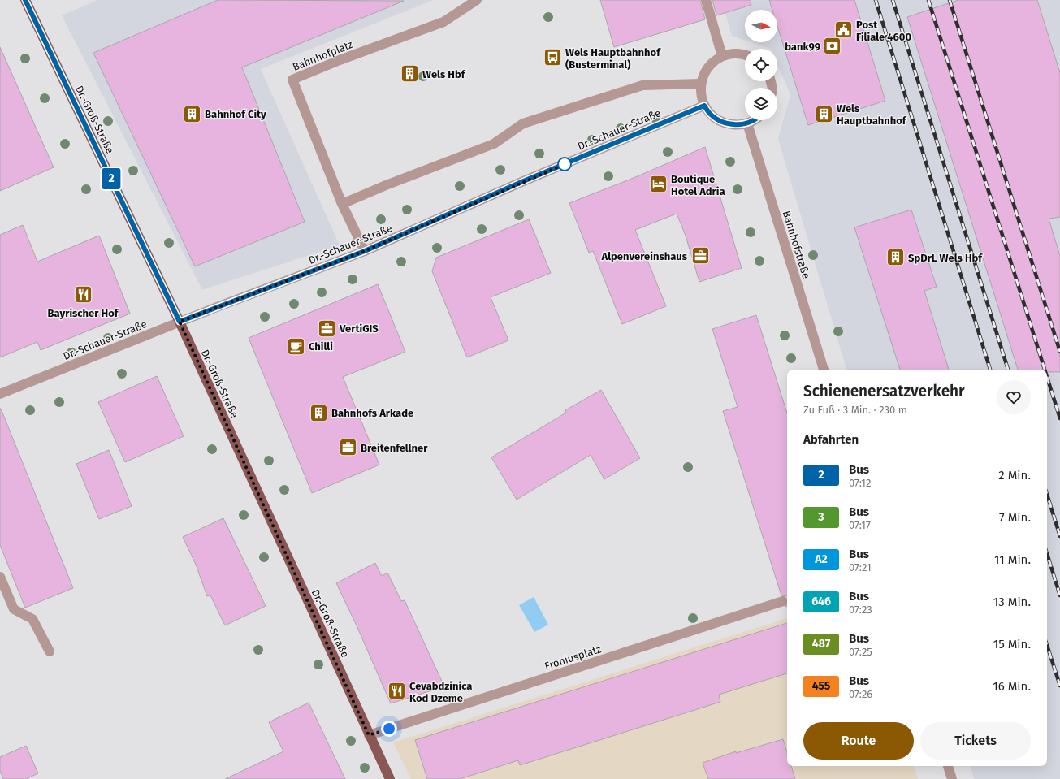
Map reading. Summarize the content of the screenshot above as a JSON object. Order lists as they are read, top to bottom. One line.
{"streets":{"main road":["Dr.-Groß-Straße"],"street":["Bahnhofplatz","Dr.-Schauer-Straße","Bahnhofstraße","Froniusplatz"]},"crossings":[["Bahnhofplatz","Dr.-Schauer-Straße"],["Dr.-Groß-Straße","Dr.-Schauer-Straße"],["Dr.-Groß-Straße","Froniusplatz"]],"places":{"public building":["Post Filiale 4600"],"bank":["bank99"],"bus stop":["Wels Hauptbahnhof (Busterminal)"],"building":["Wels Hbf","Bahnhof City","Wels Hauptbahnhof","SpDrL Wels Hbf","Bahnhofs Arkade"],"hotel":["Boutique Hotel Adria"],"office":["Alpenvereinshaus","VertiGIS","Breitenfellner"],"restaurant":["Bayrischer Hof","Cevabdzinica Kod Dzeme"],"cafe":["Chilli"]},"lines":["bus line 2"],"north":"right","page":{"on_map":"2","heading":[["Schienenersatzverkehr","Zu Fuß · 3 Min. · 230 m"],"Abfahrten"],"list":[{"mark":"2","name":"Bus","note":"07:12","value":"2 Min."},{"mark":"3","name":"Bus","note":"07:17","value":"7 Min."},{"mark":"A2","name":"Bus","note":"07:21","value":"11 Min."},{"mark":"646","name":"Bus","note":"07:23","value":"13 Min."},{"mark":"487","name":"Bus","note":"07:25","value":"15 Min."},{"mark":"455","name":"Bus","note":"07:26","value":"16 Min."}],"buttons":["Route","Tickets"]}}
